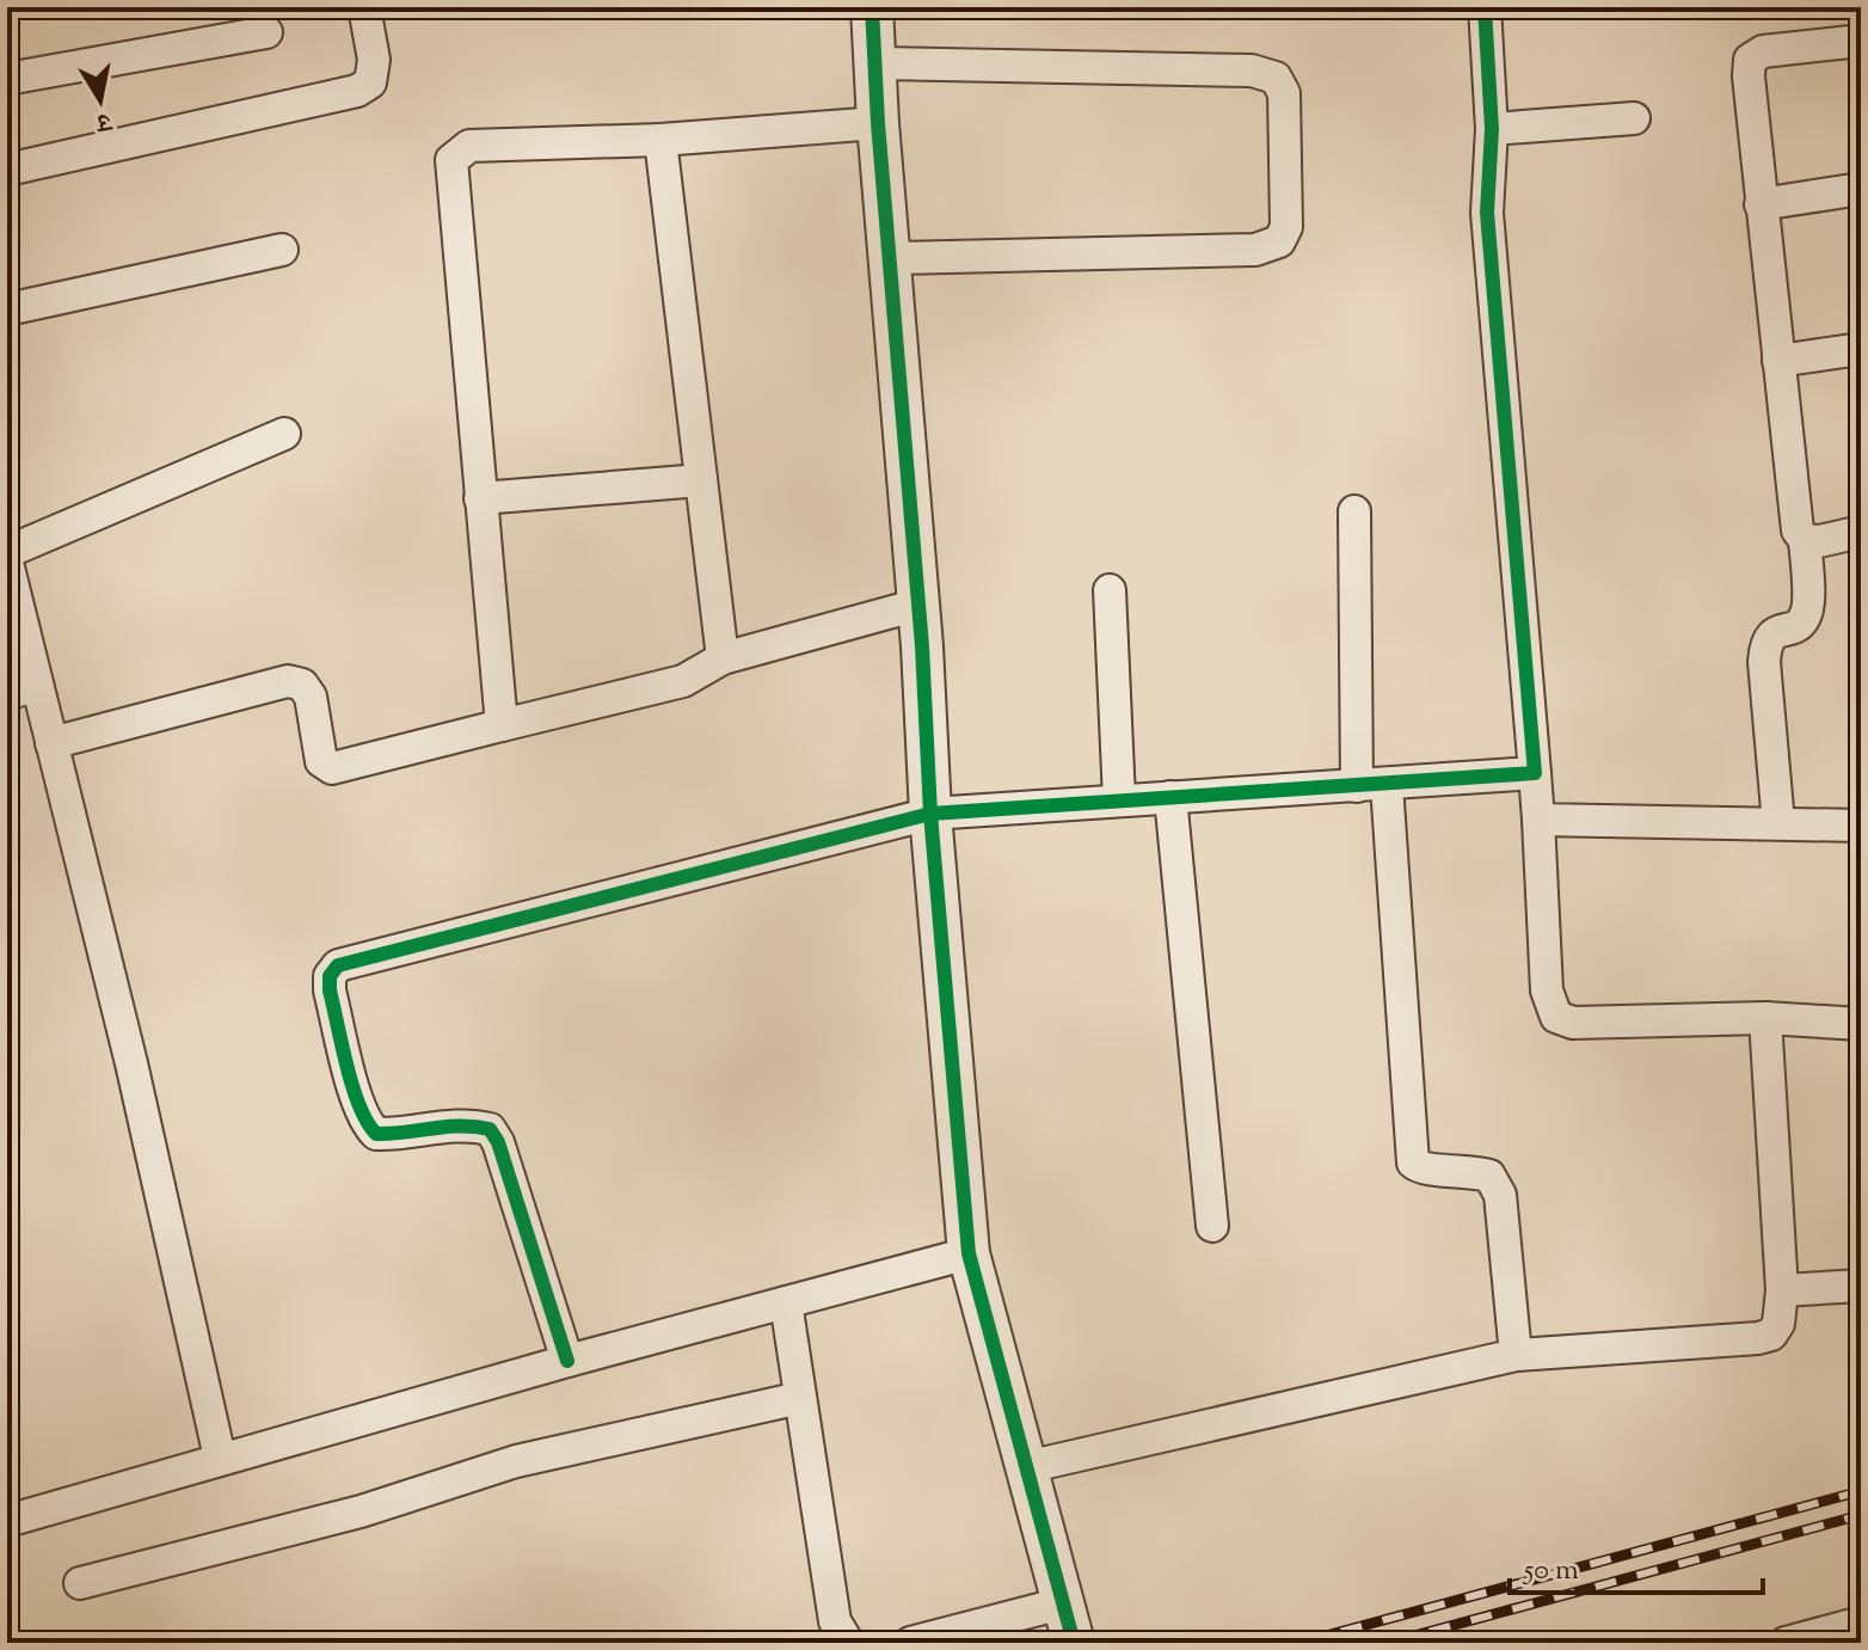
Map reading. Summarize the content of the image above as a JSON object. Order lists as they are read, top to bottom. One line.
{"scale_bar":"50 m","north":"bottom"}
